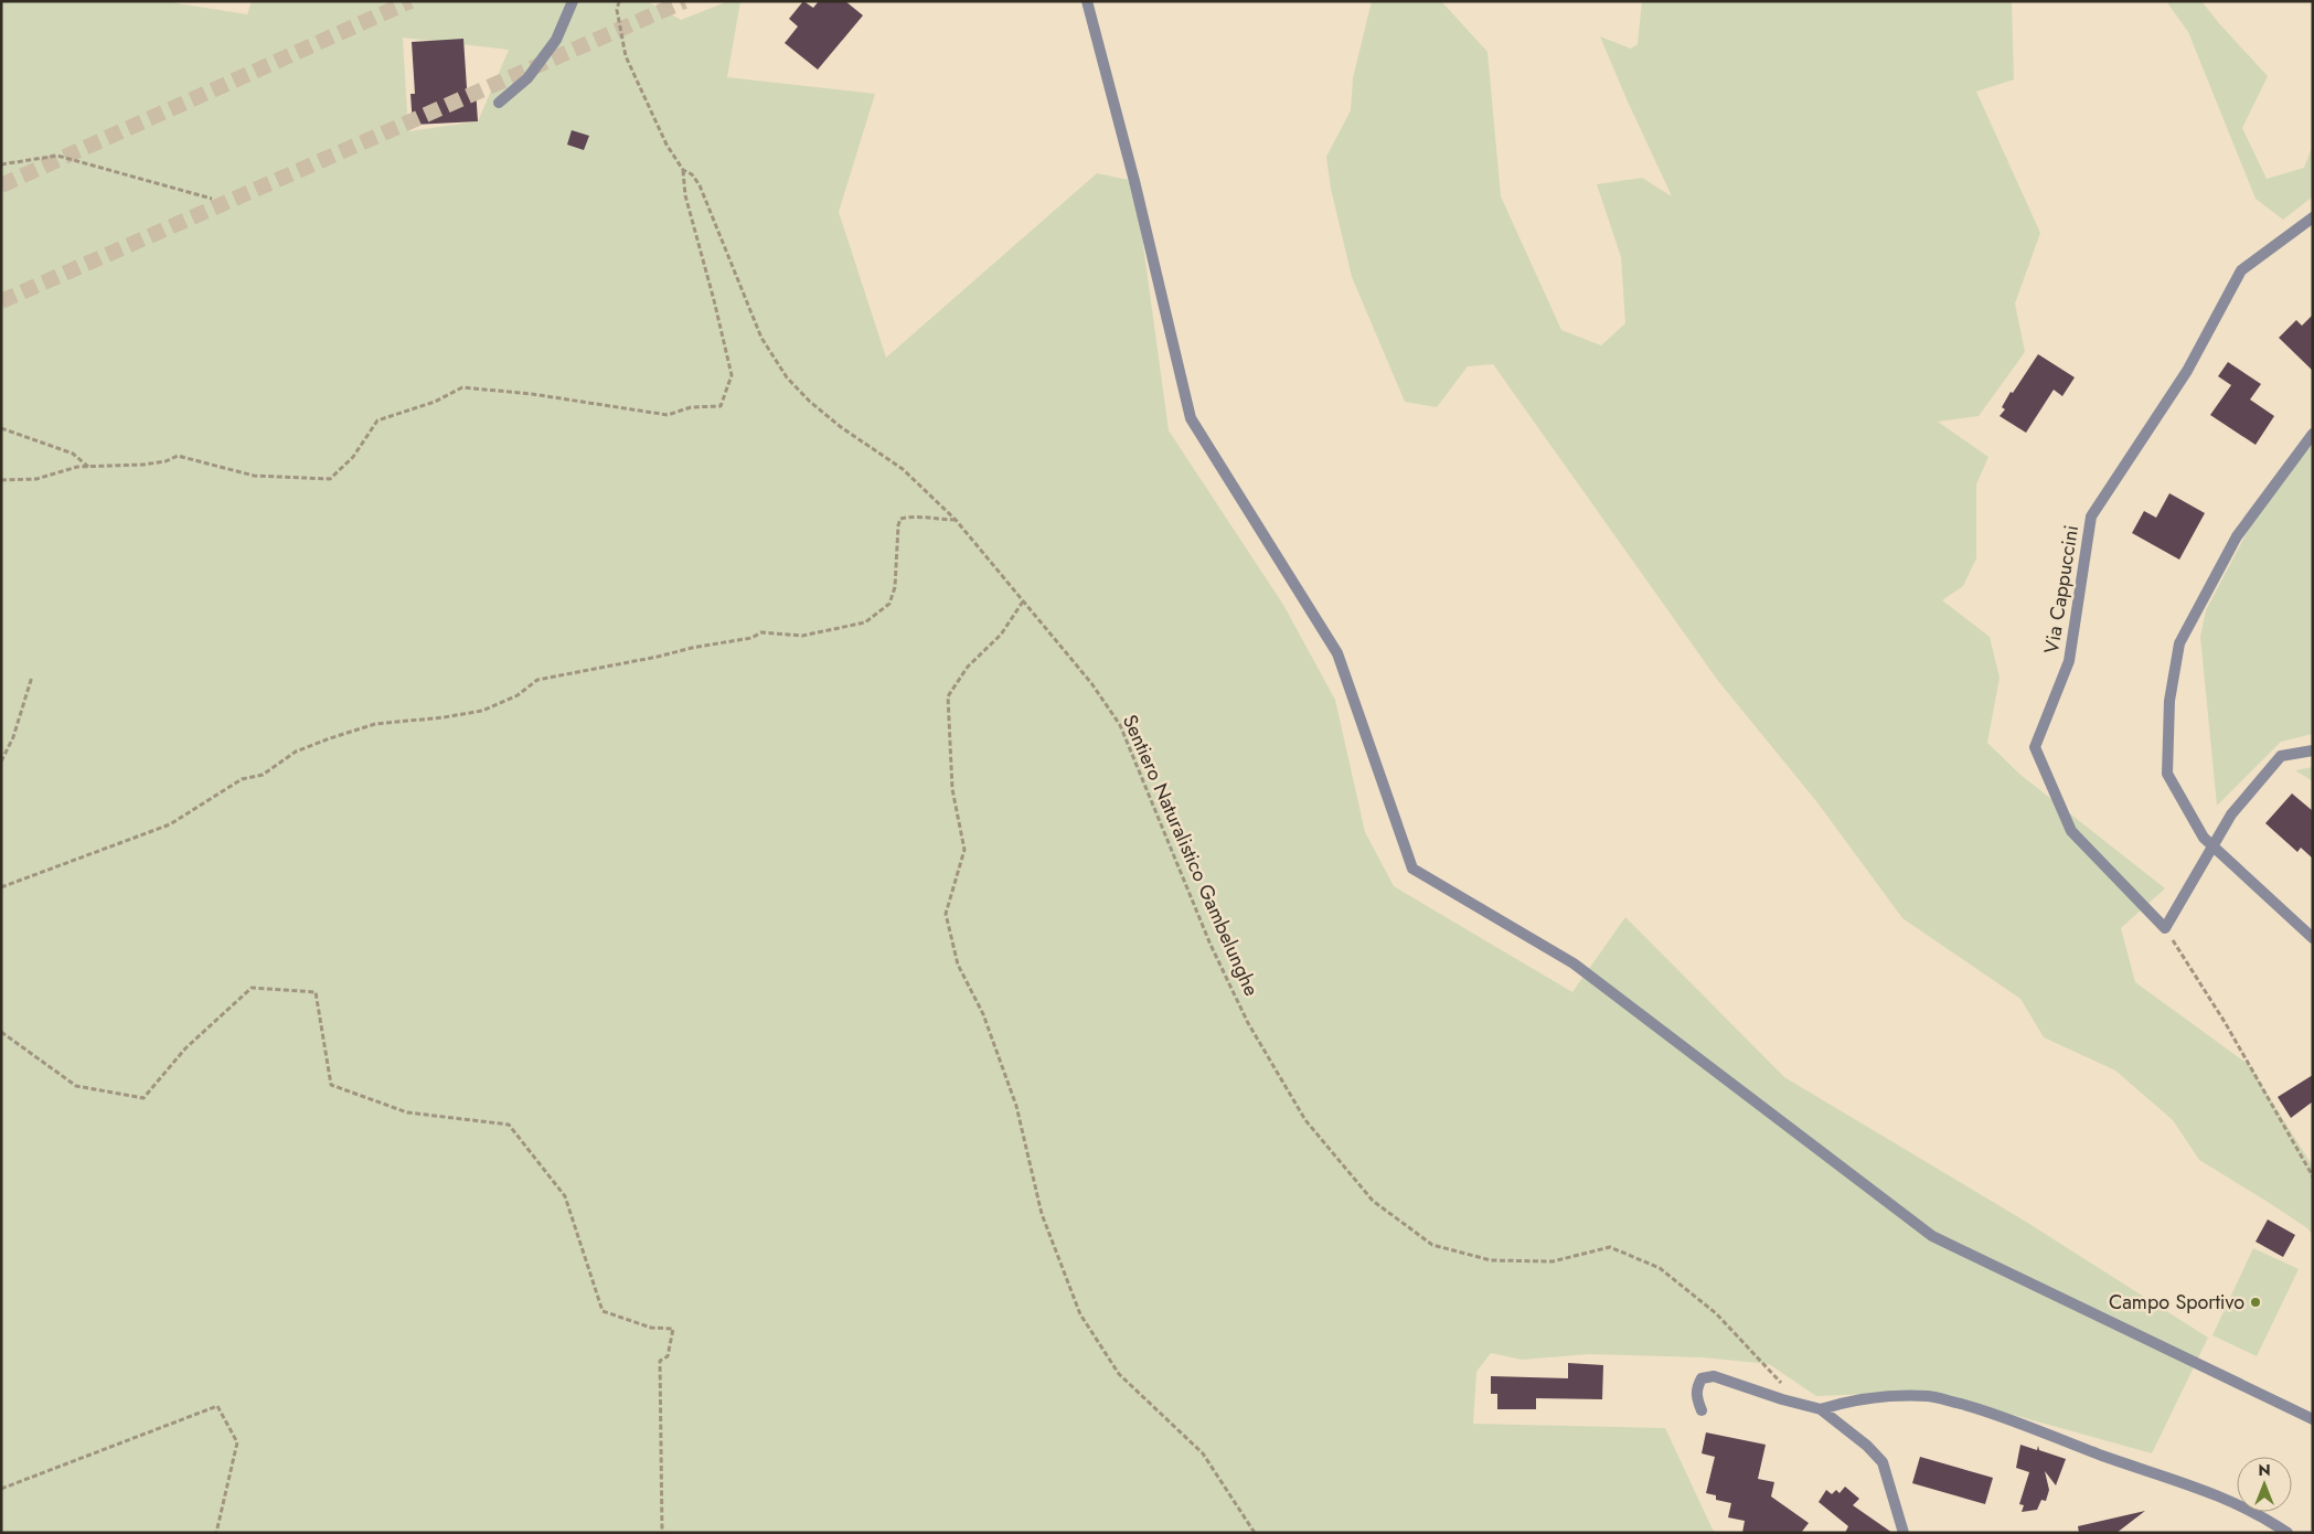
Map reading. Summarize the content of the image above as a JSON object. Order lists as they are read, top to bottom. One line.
{"streets":{"street":["Via Cappuccini"],"path":["Sentiero Naturalistico Gambelunghe"]},"places":["Campo Sportivo"],"north":"top"}
